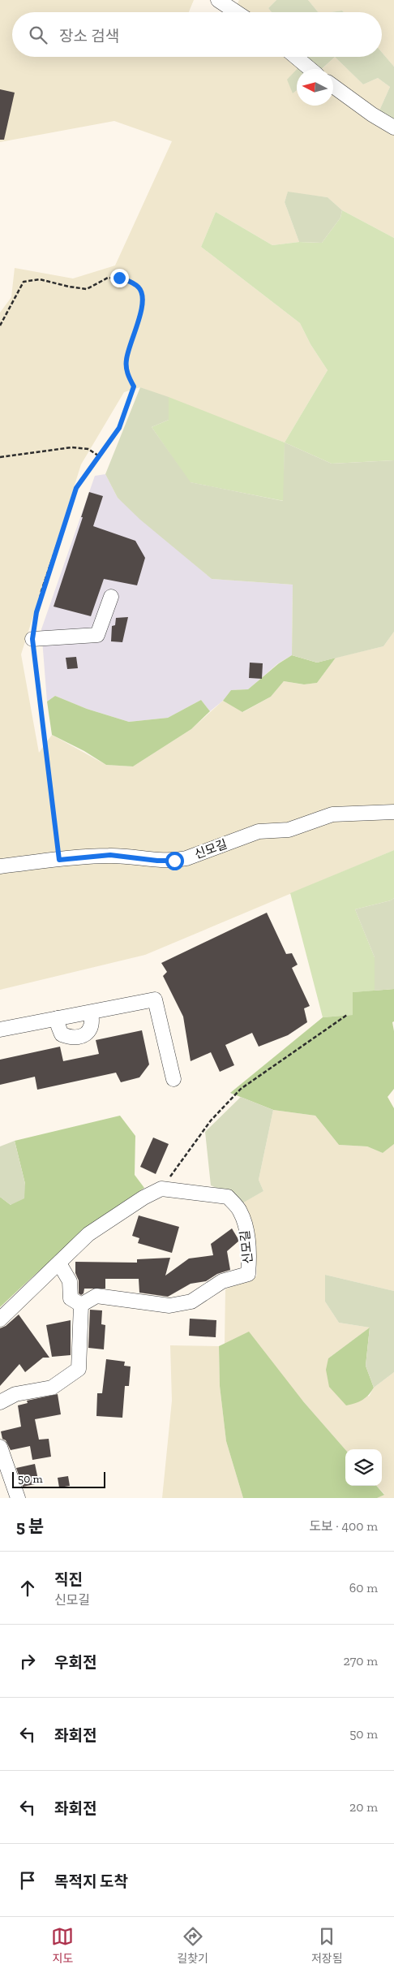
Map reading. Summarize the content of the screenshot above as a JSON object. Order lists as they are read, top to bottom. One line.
{"streets":{"street":["신모길"]},"scale_bar":"50 m","north":"left","page":{"search":"장소 검색","scale":"50 m","heading":["5 분","도보 · 400 m"],"list":[["직진","신모길","60 m"],["우회전","270 m"],["좌회전","50 m"],["좌회전","20 m"],"목적지 도착"],"nav":["지도","길찾기","저장됨"]}}
